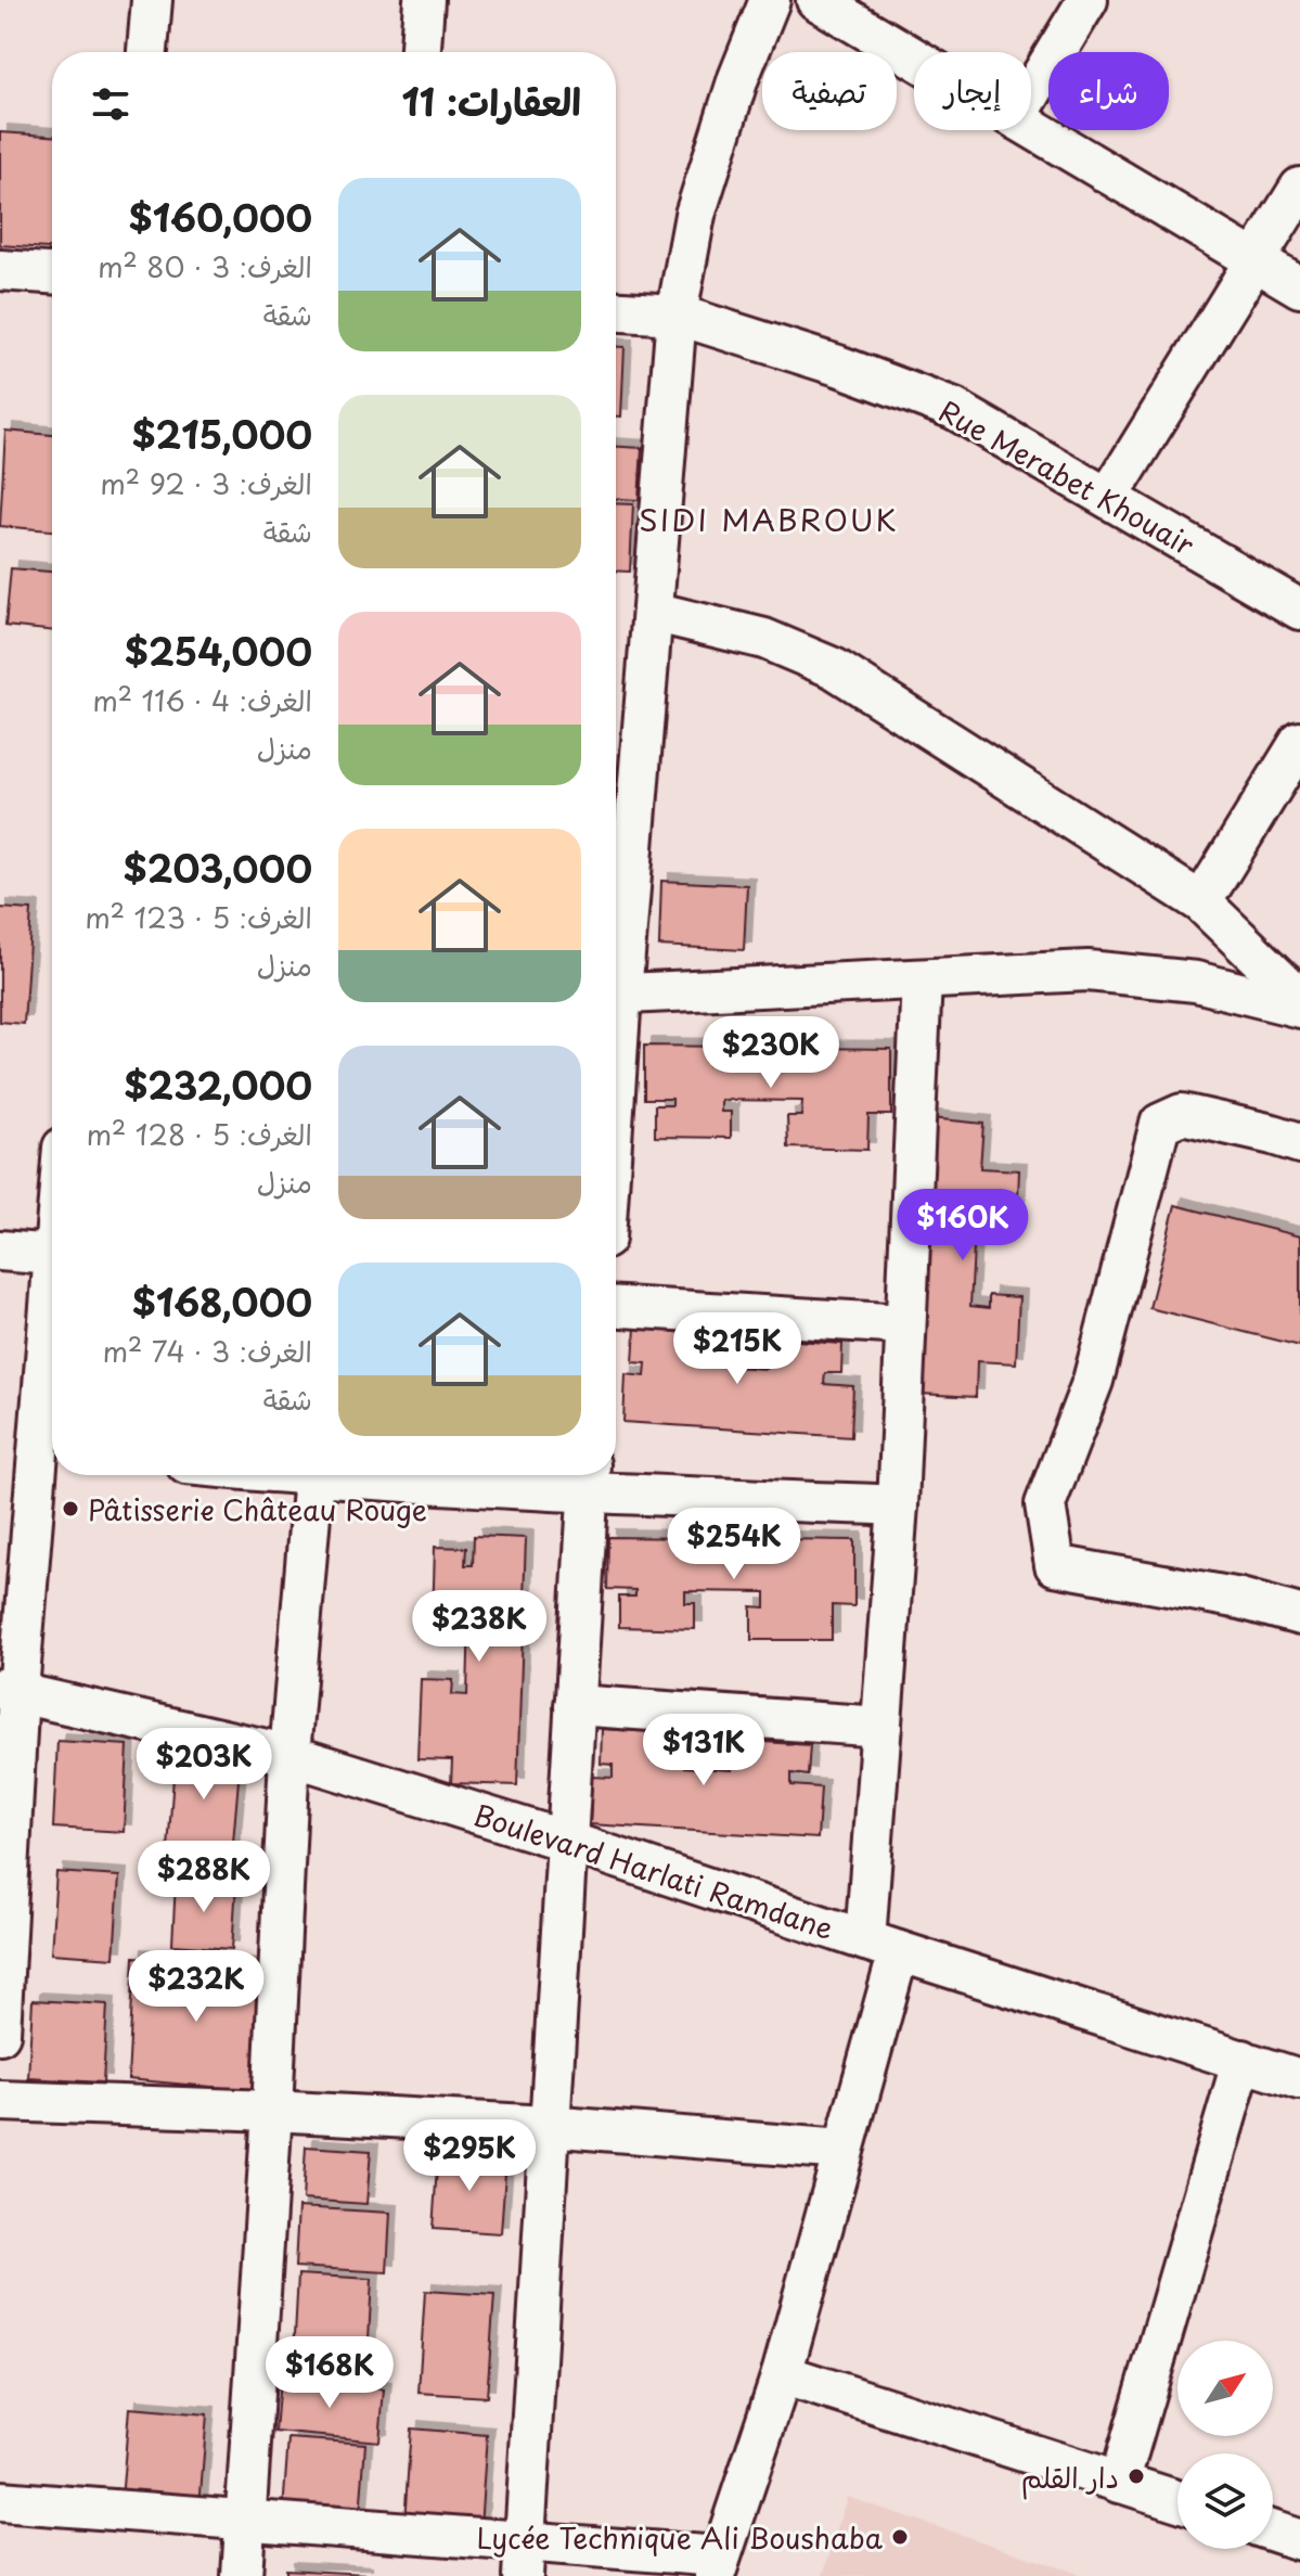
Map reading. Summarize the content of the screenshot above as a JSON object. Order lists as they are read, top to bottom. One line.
{"streets":{"street":["Rue Merabet Khouair","Boulevard Harlati Ramdane"]},"districts":["SIDI MABROUK"],"places":["Pâtisserie Château Rouge","دار القلم","Lycée Technique Ali Boushaba"],"north":"top right","page":{"chip":["شراء","إيجار","تصفية"],"heading":"العقارات: 11","list":[{"name":"$160,000","note":"الغرف: 3 · 80 m² · شقة"},{"name":"$215,000","note":"الغرف: 3 · 92 m² · شقة"},{"name":"$254,000","note":"الغرف: 4 · 116 m² · منزل"},{"name":"$203,000","note":"الغرف: 5 · 123 m² · منزل"},{"name":"$232,000","note":"الغرف: 5 · 128 m² · منزل"},{"name":"$168,000","note":"الغرف: 3 · 74 m² · شقة"}],"price":["$230K","$160K","$215K","$254K","$238K","$131K","$203K","$288K","$232K","$295K","$168K"]}}
